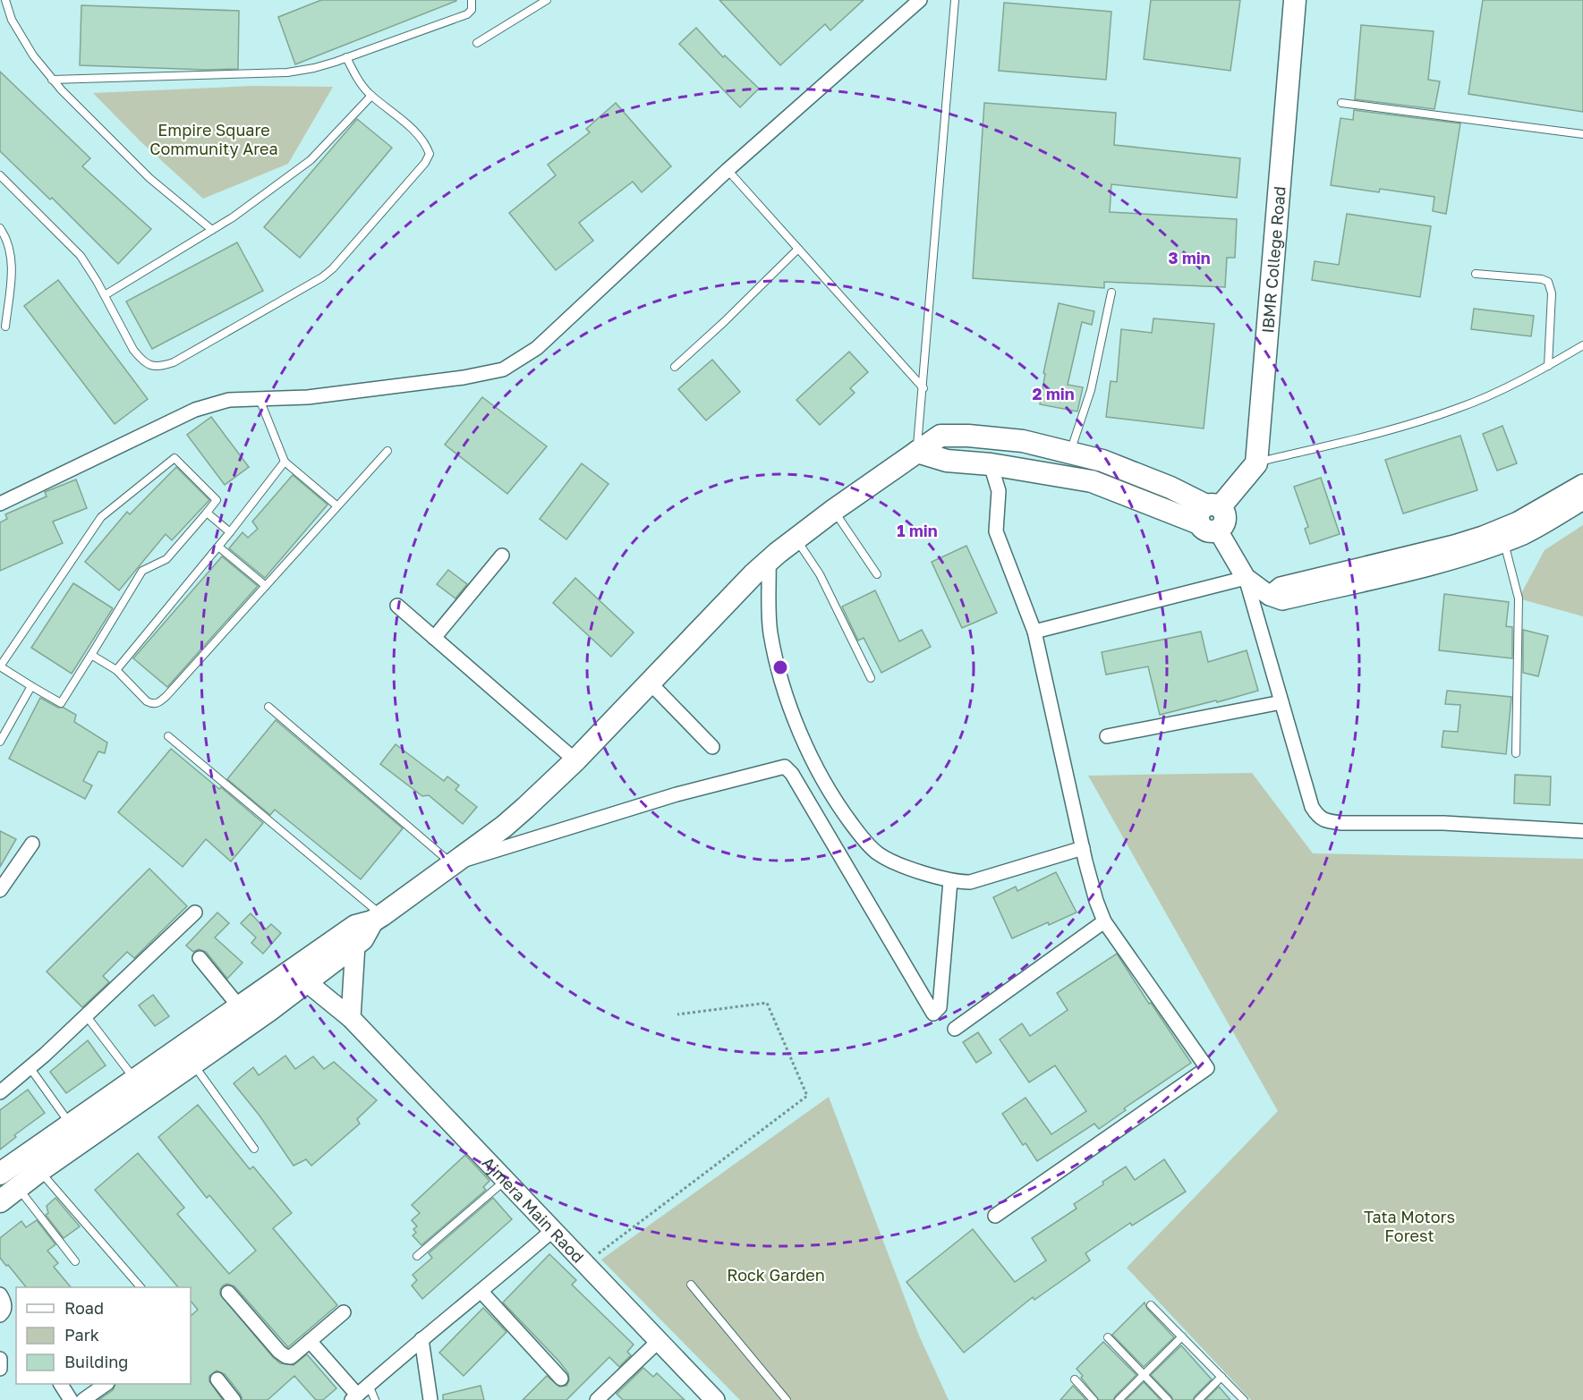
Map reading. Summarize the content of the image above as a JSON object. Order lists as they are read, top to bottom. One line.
{"streets":{"main road":["IBMR College Road","Ajmera Main Raod"]},"parks":["Empire Square Community Area","Tata Motors Forest","Rock Garden"],"legend":["Road","Park","Building"],"rings":["3 min","2 min","1 min"]}
